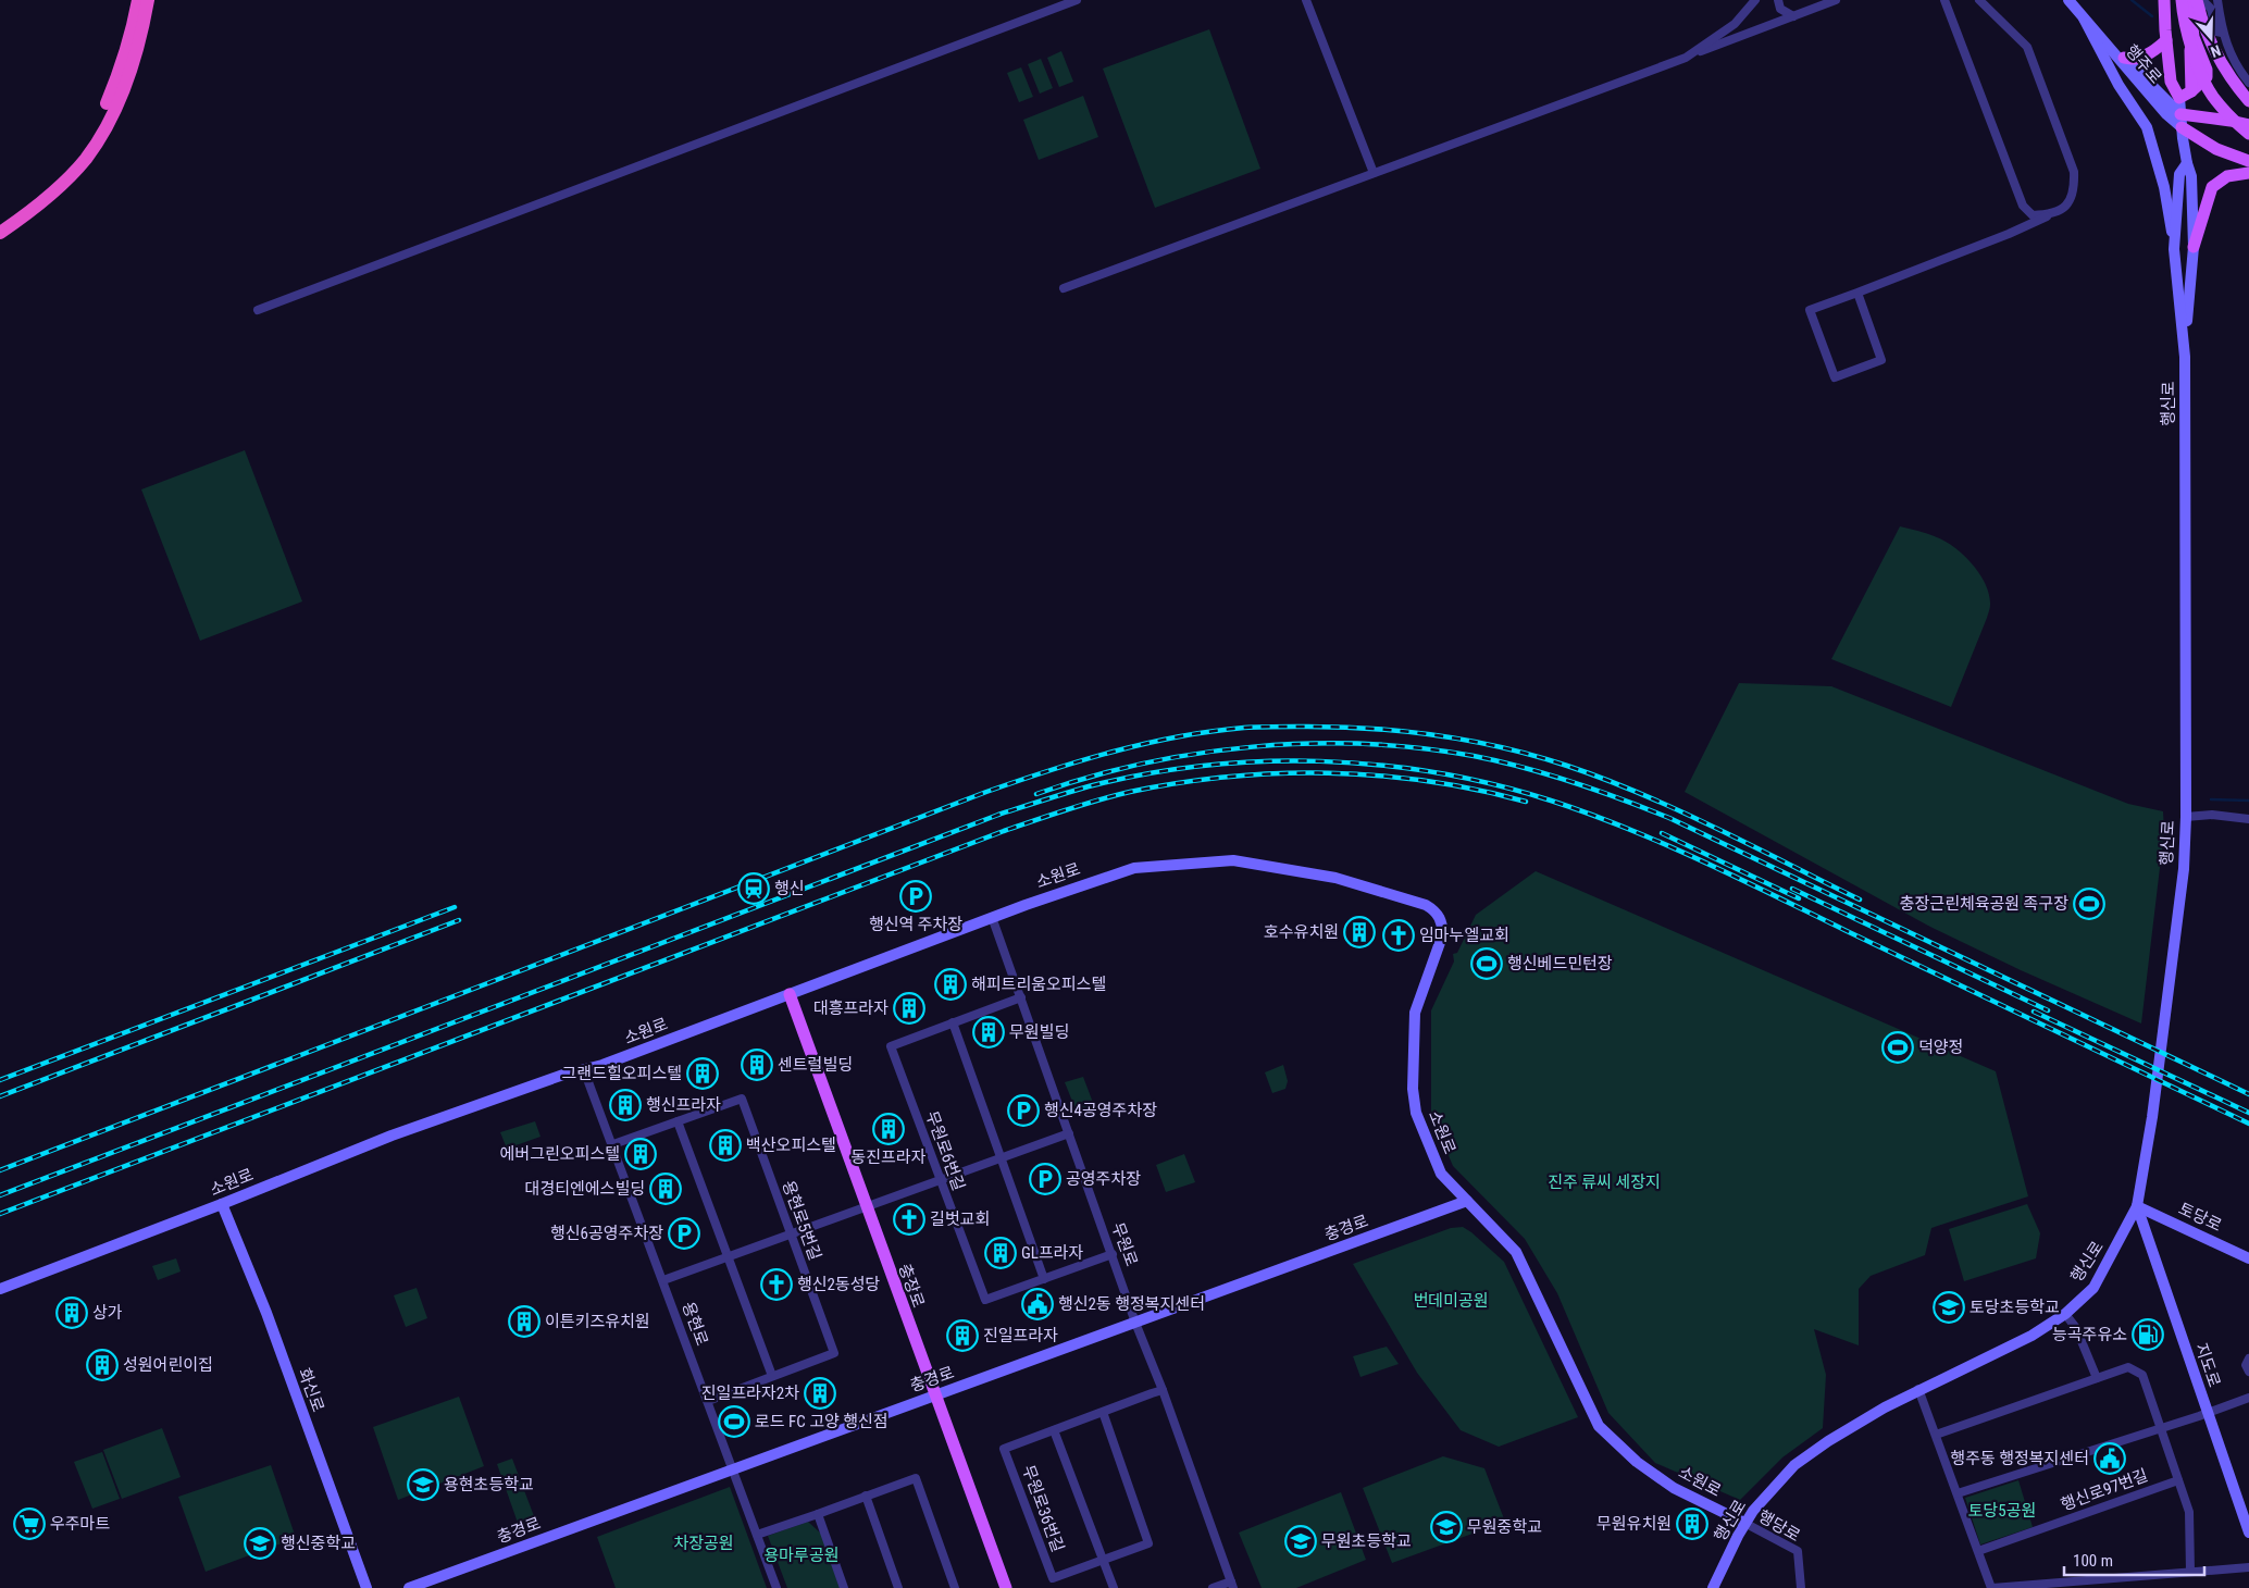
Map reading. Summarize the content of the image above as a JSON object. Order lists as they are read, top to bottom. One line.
{"streets":{"main road":["행주로","행신로","소원로","토당로","충경로","충장로","지도로","화신로"],"street":["무원로6번길","용현로5번길","무원로","용현로","행신로97번길","무원로36번길","행당로"]},"crossings":[["행주로","행신로"],["행신로","소원로"],["행신로","토당로"],["행신로","지도로"],["행신로","행당로"],["소원로","충경로"],["소원로","무원로"],["소원로","충장로"],["소원로","용현로"],["소원로","화신로"],["소원로","행당로"],["무원로6번길","무원로"],["토당로","지도로"],["용현로5번길","용현로"],["충경로","무원로"],["충경로","충장로"],["충경로","용현로"],["무원로","무원로36번길"]],"parks":["진주 류씨 세장지","번데미공원","토당5공원","차장공원","용마루공원"],"places":{"station":["행신"],"parking":["행신역 주차장","행신4공영주차장","공영주차장","행신6공영주차장"],"sports":["충장근린체육공원 족구장","행신베드민턴장","덕양정","로드 FC 고양 행신점"],"building":["호수유치원","해피트리움오피스텔","대흥프라자","무원빌딩","센트럴빌딩","그랜드힐오피스텔","행신프라자","동진프라자","백산오피스텔","에버그린오피스텔","대경티엔에스빌딩","GL프라자","상가","이튼키즈유치원","진일프라자","성원어린이집","진일프라자2차","무원유치원"],"church":["임마누엘교회","길벗교회","행신2동성당"],"public building":["행신2동 행정복지센터","행주동 행정복지센터"],"school or university":["토당초등학교","용현초등학교","무원중학교","무원초등학교","행신중학교"],"fuel station":["능곡주유소"],"supermarket":["우주마트"]},"scale_bar":"100 m","north":"bottom"}
